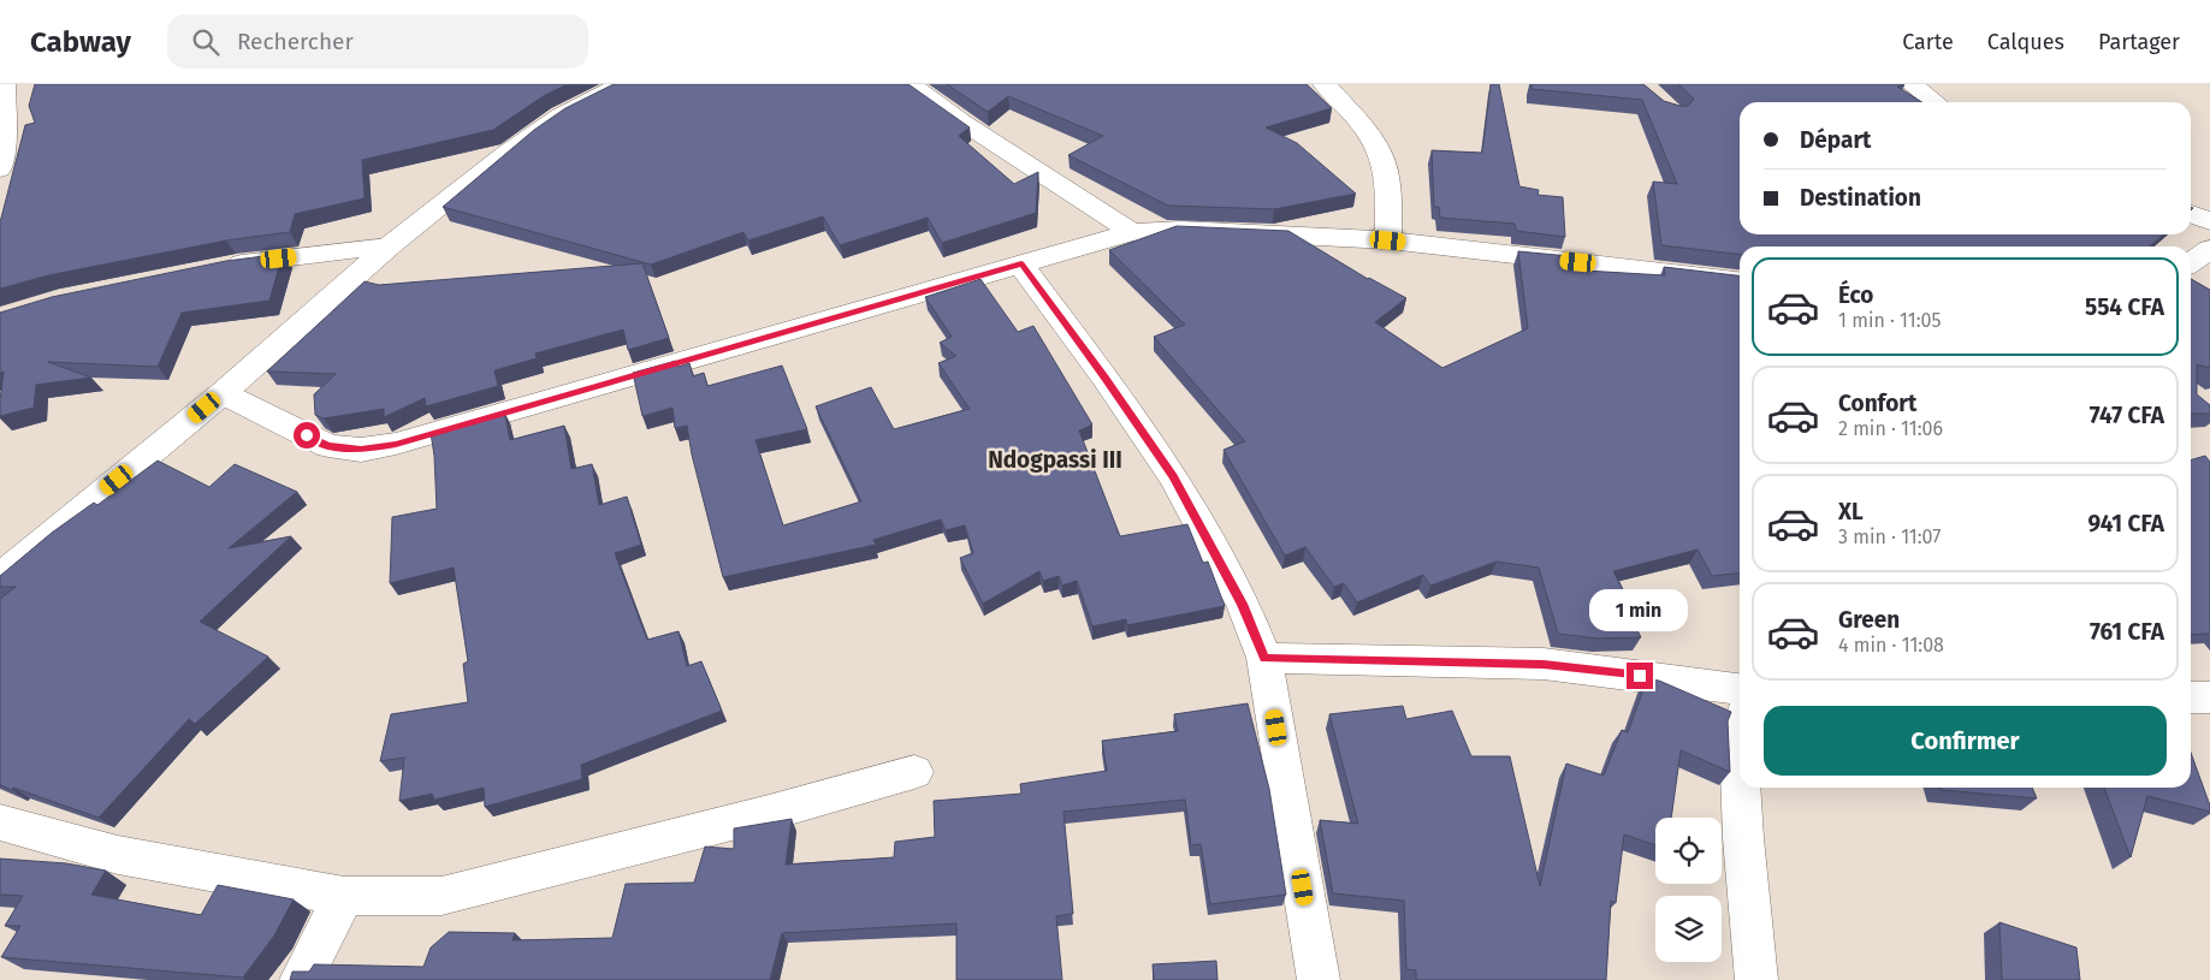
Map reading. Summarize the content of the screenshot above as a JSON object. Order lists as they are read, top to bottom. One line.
{"districts":["Ndogpassi III"],"page":{"header":"Cabway","search":"Rechercher","nav":["Carte","Calques","Partager"],"banner":["Départ","Destination"],"list":[{"name":"Éco","note":"1 min · 11:05","value":"554 CFA"},{"name":"Confort","note":"2 min · 11:06","value":"747 CFA"},{"name":"XL","note":"3 min · 11:07","value":"941 CFA"},{"name":"Green","note":"4 min · 11:08","value":"761 CFA"}],"bubble":"1 min","buttons":"Confirmer"}}
